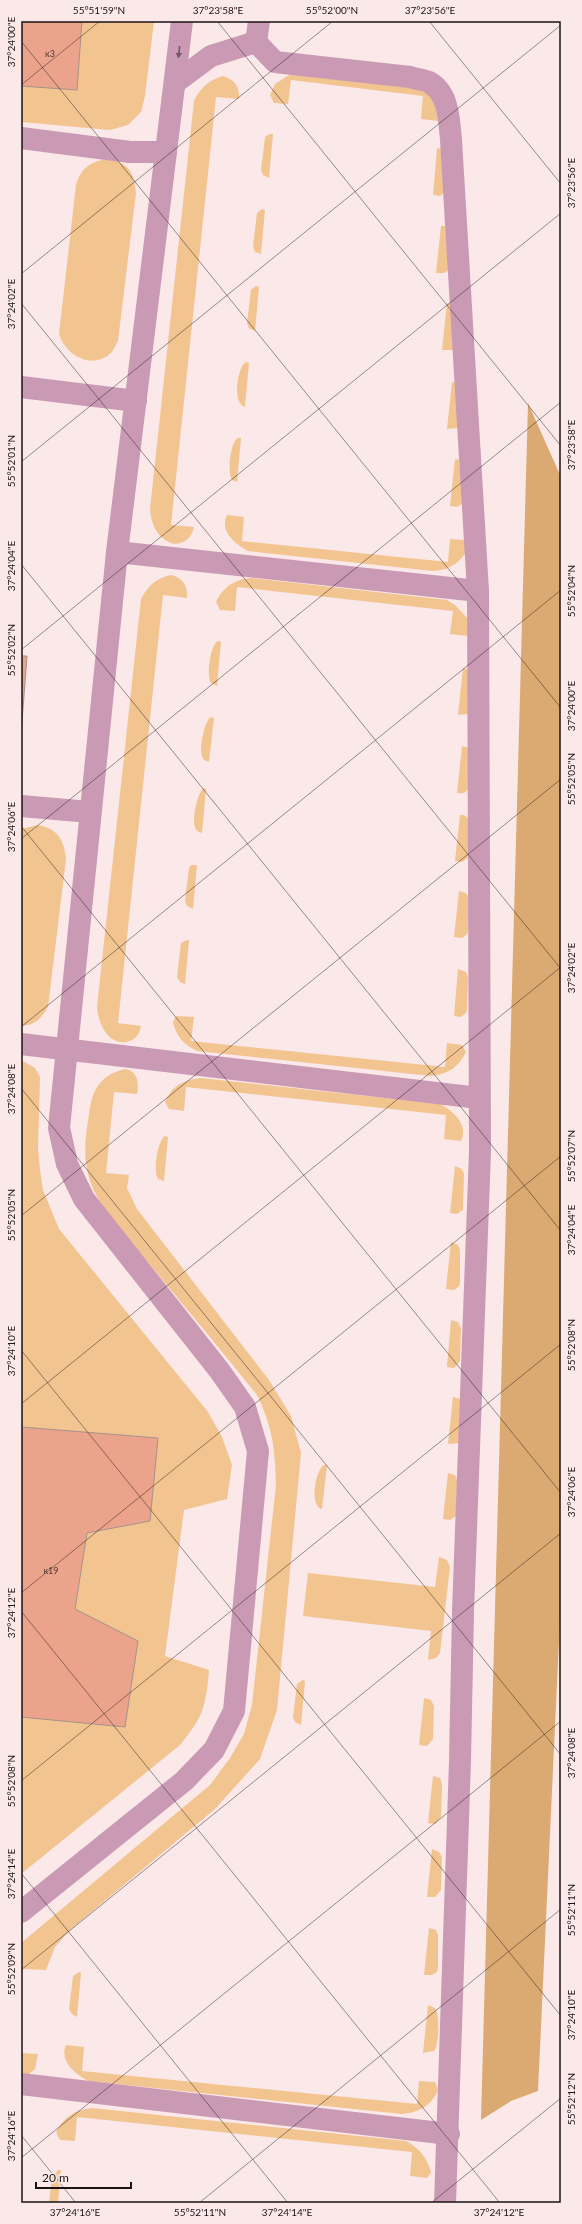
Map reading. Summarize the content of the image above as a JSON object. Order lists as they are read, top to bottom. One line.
{"house_numbers":["к3","к19"],"scale_bar":"20 m","coordinates":["55°51'59\"N","37°23'58\"E","55°52'00\"N","37°23'56\"E","37°24'00\"E","37°24'02\"E","55°52'01\"N","37°24'04\"E","55°52'04\"N","55°52'02\"N","55°52'05\"N","37°24'06\"E","37°24'08\"E","55°52'07\"N","55°52'08\"N","37°24'10\"E","37°24'12\"E","37°24'14\"E","55°52'11\"N","55°52'09\"N","55°52'12\"N","37°24'16\"E"]}
